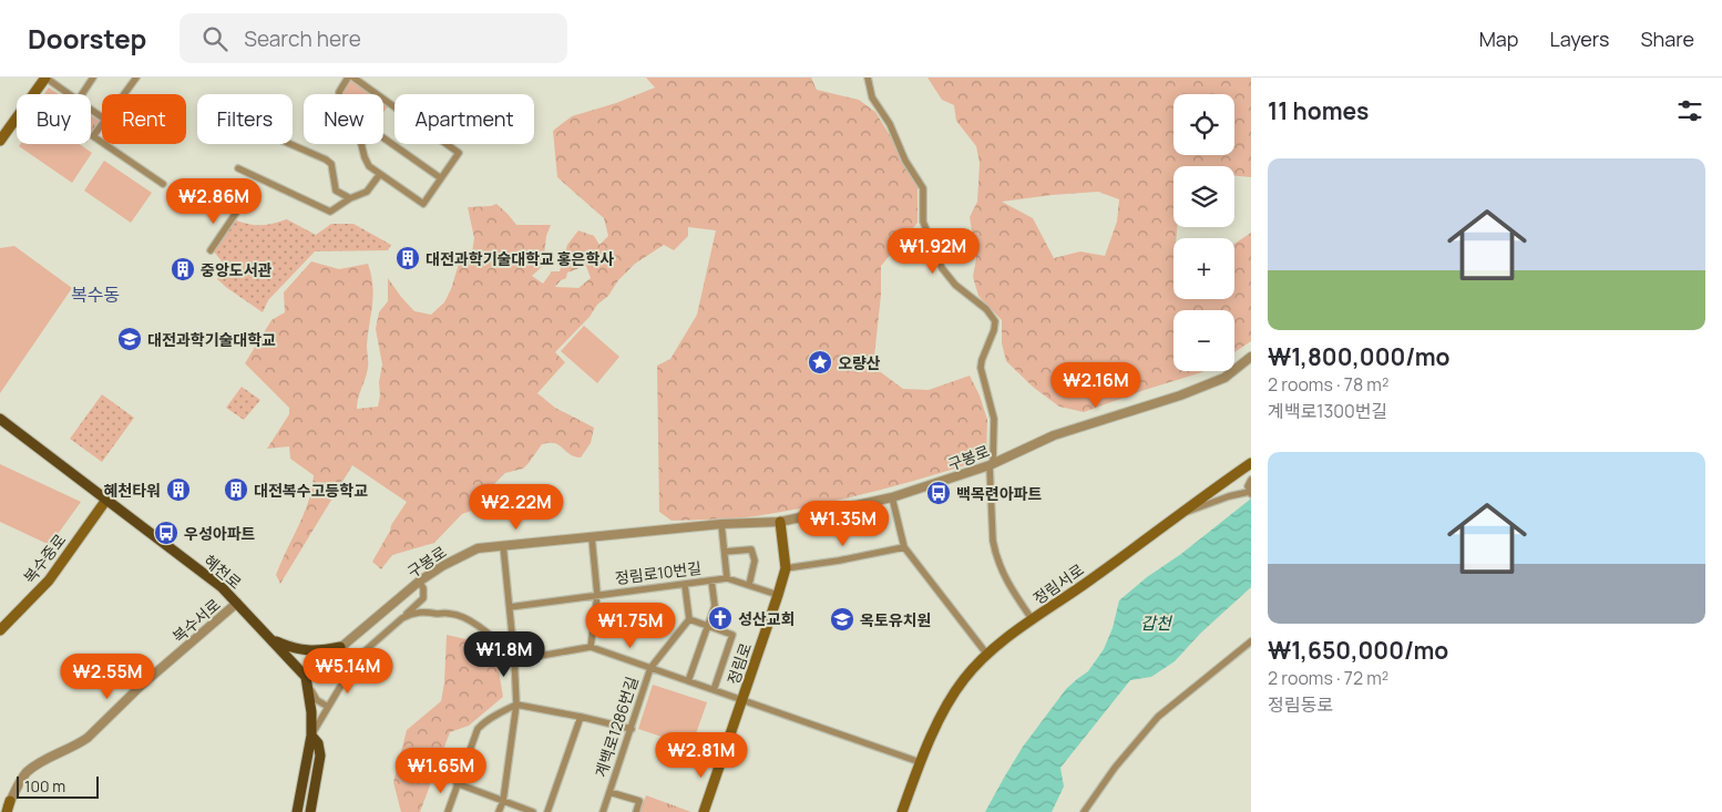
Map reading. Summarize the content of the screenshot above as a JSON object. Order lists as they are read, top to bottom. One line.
{"streets":{"main road":["복수중로","혜천로","정림서로","정림로"],"street":["구봉로","정림로10번길","복수서로","계백로1286번길"]},"crossings":[["구봉로","혜천로"],["구봉로","정림로"],["복수중로","혜천로"],["혜천로","복수서로"],["정림로10번길","정림로"],["정림로","계백로1286번길"]],"districts":["복수동"],"water":["갑천"],"places":{"building":["대전과학기술대학교 홍은학사","중앙도서관","혜천타워","대전복수고등학교"],"school or university":["대전과학기술대학교","옥토유치원"],"place":["오량산"],"bus stop":["백목련아파트","우성아파트"],"church":["성산교회"]},"scale_bar":"100 m","page":{"header":"Doorstep","search":"Search here","nav":["Map","Layers","Share"],"heading":"11 homes","map_buttons":["+","−"],"chip":["Buy","Rent","Filters","New","Apartment"],"list":[{"name":"₩1,800,000/mo","note":"2 rooms · 78 m² · 계백로1300번길"},{"name":"₩1,650,000/mo","note":"2 rooms · 72 m² · 정림동로"}],"price":["₩2.86M","₩1.92M","₩2.16M","₩2.22M","₩1.35M","₩1.75M","₩1.8M","₩5.14M","₩2.55M","₩2.81M","₩1.65M"],"scale":"100 m"}}
